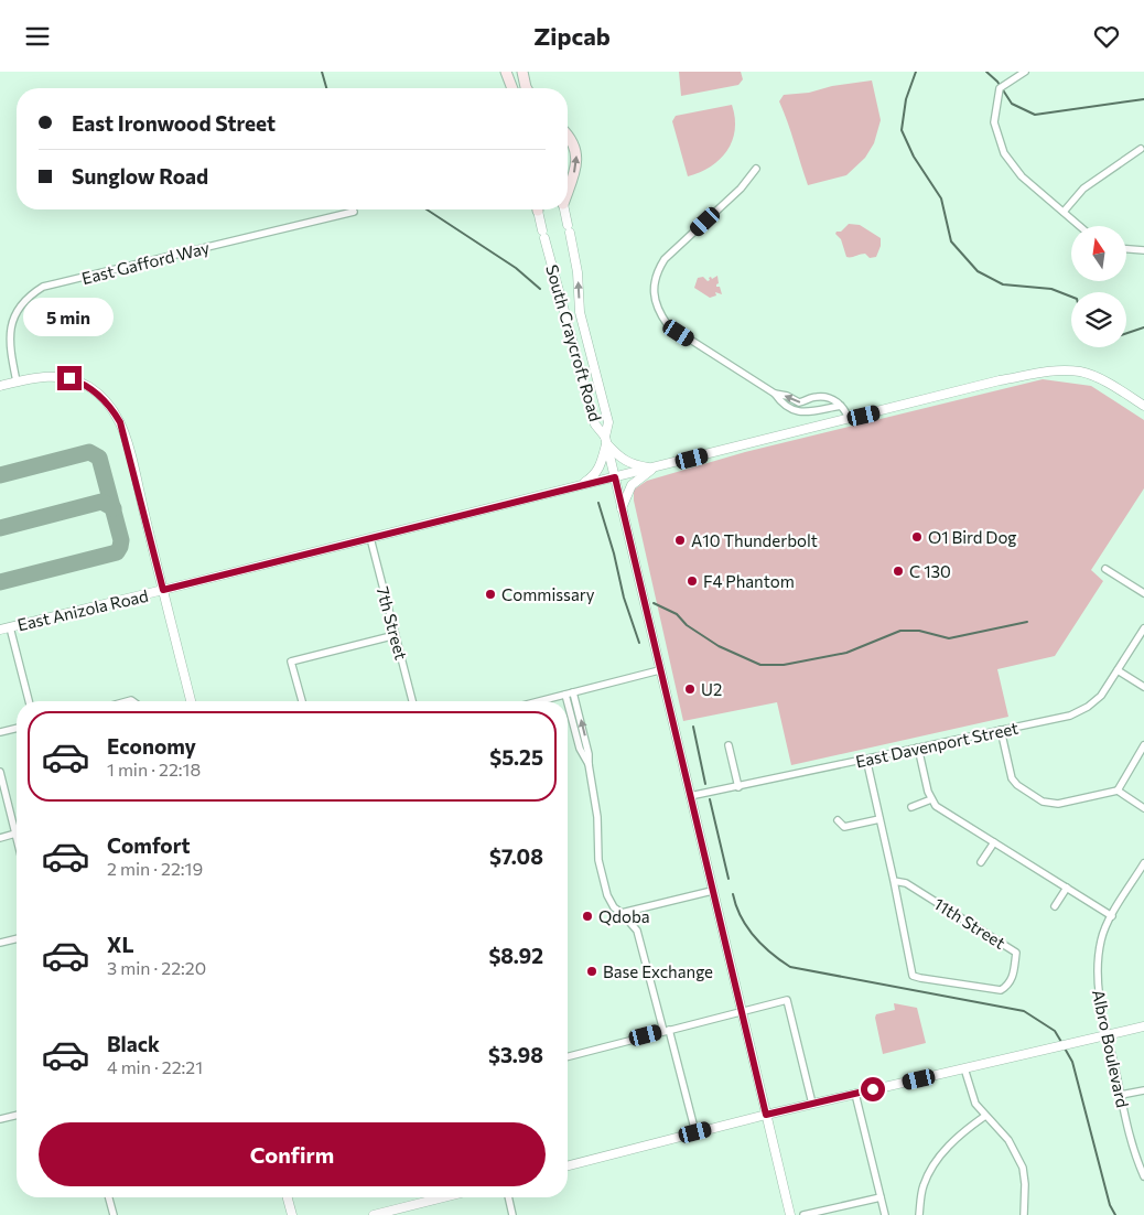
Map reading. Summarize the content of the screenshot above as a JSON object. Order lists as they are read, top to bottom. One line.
{"streets":{"main road":["South Craycroft Road"],"street":["East Gafford Way","East Anizola Road","7th Street","East Davenport Street","11th Street","Albro Boulevard"]},"crossings":[["East Anizola Road","7th Street"],["East Davenport Street","11th Street"]],"one_way":["South Craycroft Road"],"places":["O1 Bird Dog","A10 Thunderbolt","C 130","F4 Phantom","Commissary","U2","Qdoba","Base Exchange"],"north":"top","page":{"header":"Zipcab","banner":["East Ironwood Street","Sunglow Road"],"bubble":"5 min","list":[{"name":"Economy","note":"1 min · 22:18","value":"$5.25"},{"name":"Comfort","note":"2 min · 22:19","value":"$7.08"},{"name":"XL","note":"3 min · 22:20","value":"$8.92"},{"name":"Black","note":"4 min · 22:21","value":"$3.98"}],"buttons":"Confirm"}}
